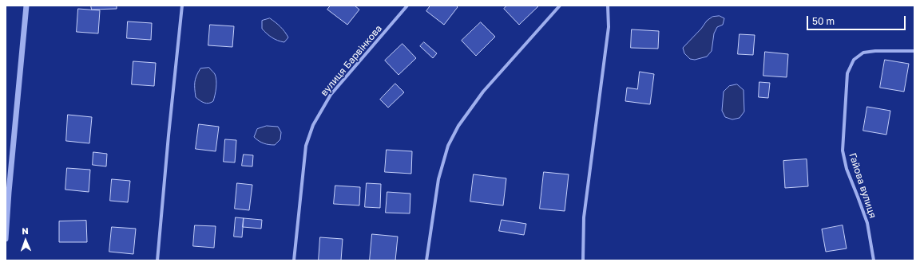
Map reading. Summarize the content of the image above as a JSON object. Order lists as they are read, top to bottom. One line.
{"streets":{"street":["вулиця Барвінкова","Гайова вулиця"]},"scale_bar":"50 m","north":"top"}
